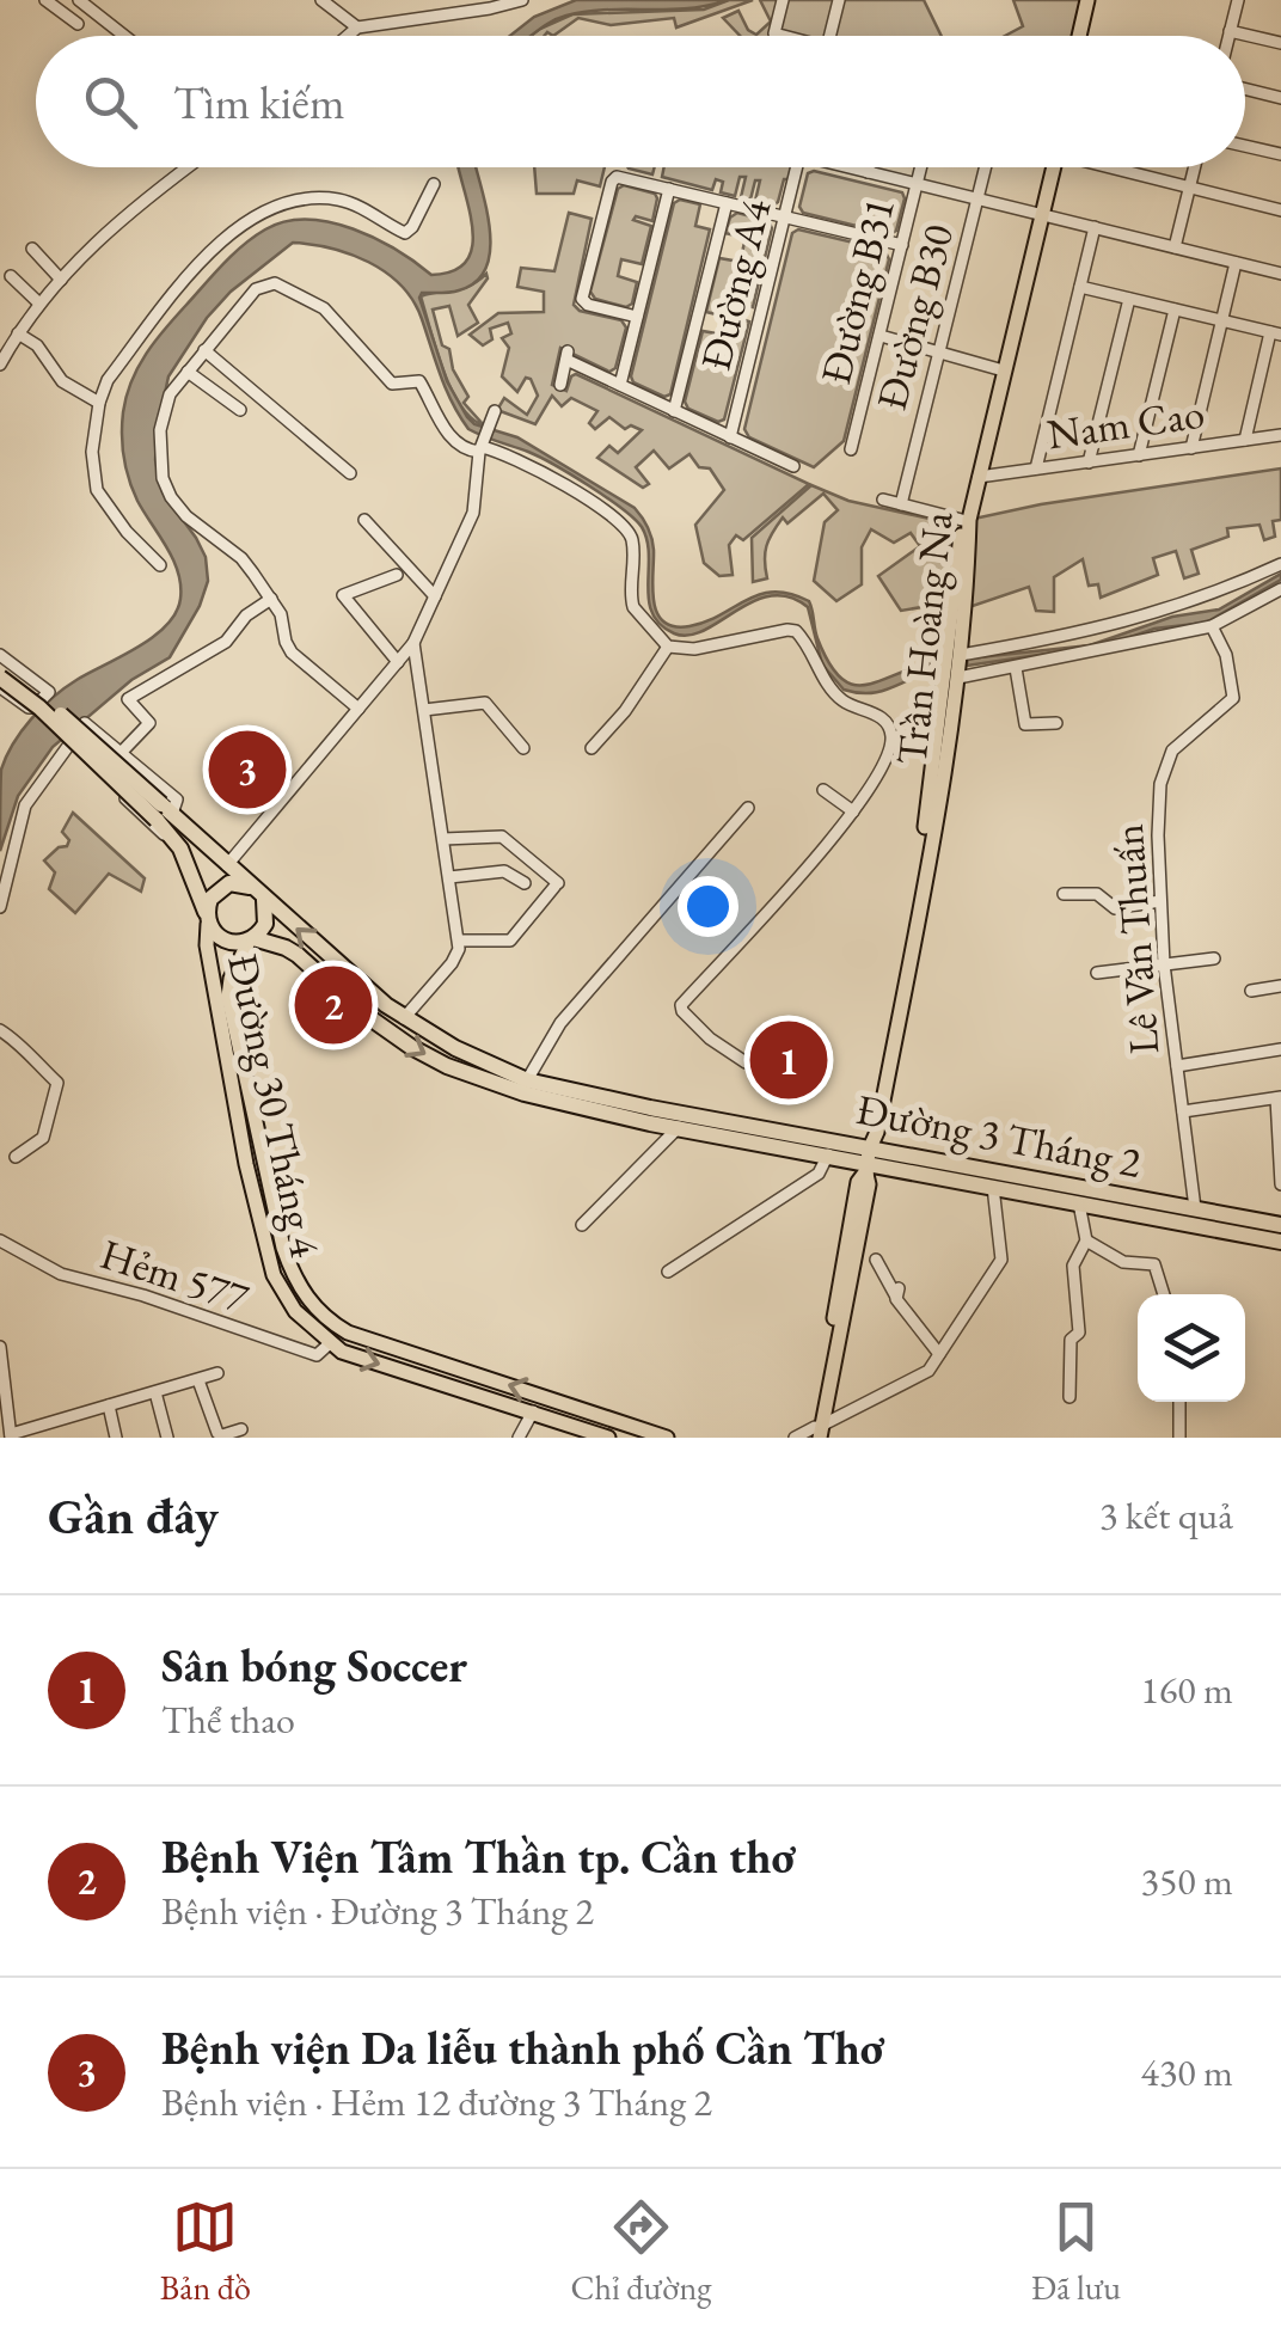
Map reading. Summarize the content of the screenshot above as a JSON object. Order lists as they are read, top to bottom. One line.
{"streets":{"highway":["Đường 3 Tháng 2"],"main road":["Trần Hoàng Na","Đường 30 Tháng 4"],"street":["Đường A4","Đường B31","Đường B30","Nam Cao","Lê Văn Thuấn","Hẻm 577"]},"crossings":[["Nam Cao","Trần Hoàng Na"],["Trần Hoàng Na","Đường 3 Tháng 2"],["Lê Văn Thuấn","Đường 3 Tháng 2"],["Đường 30 Tháng 4","Đường 3 Tháng 2"],["Đường 30 Tháng 4","Hẻm 577"]],"page":{"search":"Tìm kiếm","pins":["3","2","1"],"heading":["Gần đây","3 kết quả"],"list":[{"mark":"1","name":"Sân bóng Soccer","note":"Thể thao","value":"160 m"},{"mark":"2","name":"Bệnh Viện Tâm Thần tp. Cần thơ","note":"Bệnh viện · Đường 3 Tháng 2","value":"350 m"},{"mark":"3","name":"Bệnh viện Da liễu thành phố Cần Thơ","note":"Bệnh viện · Hẻm 12 đường 3 Tháng 2","value":"430 m"}],"nav":["Bản đồ","Chỉ đường","Đã lưu"]}}
